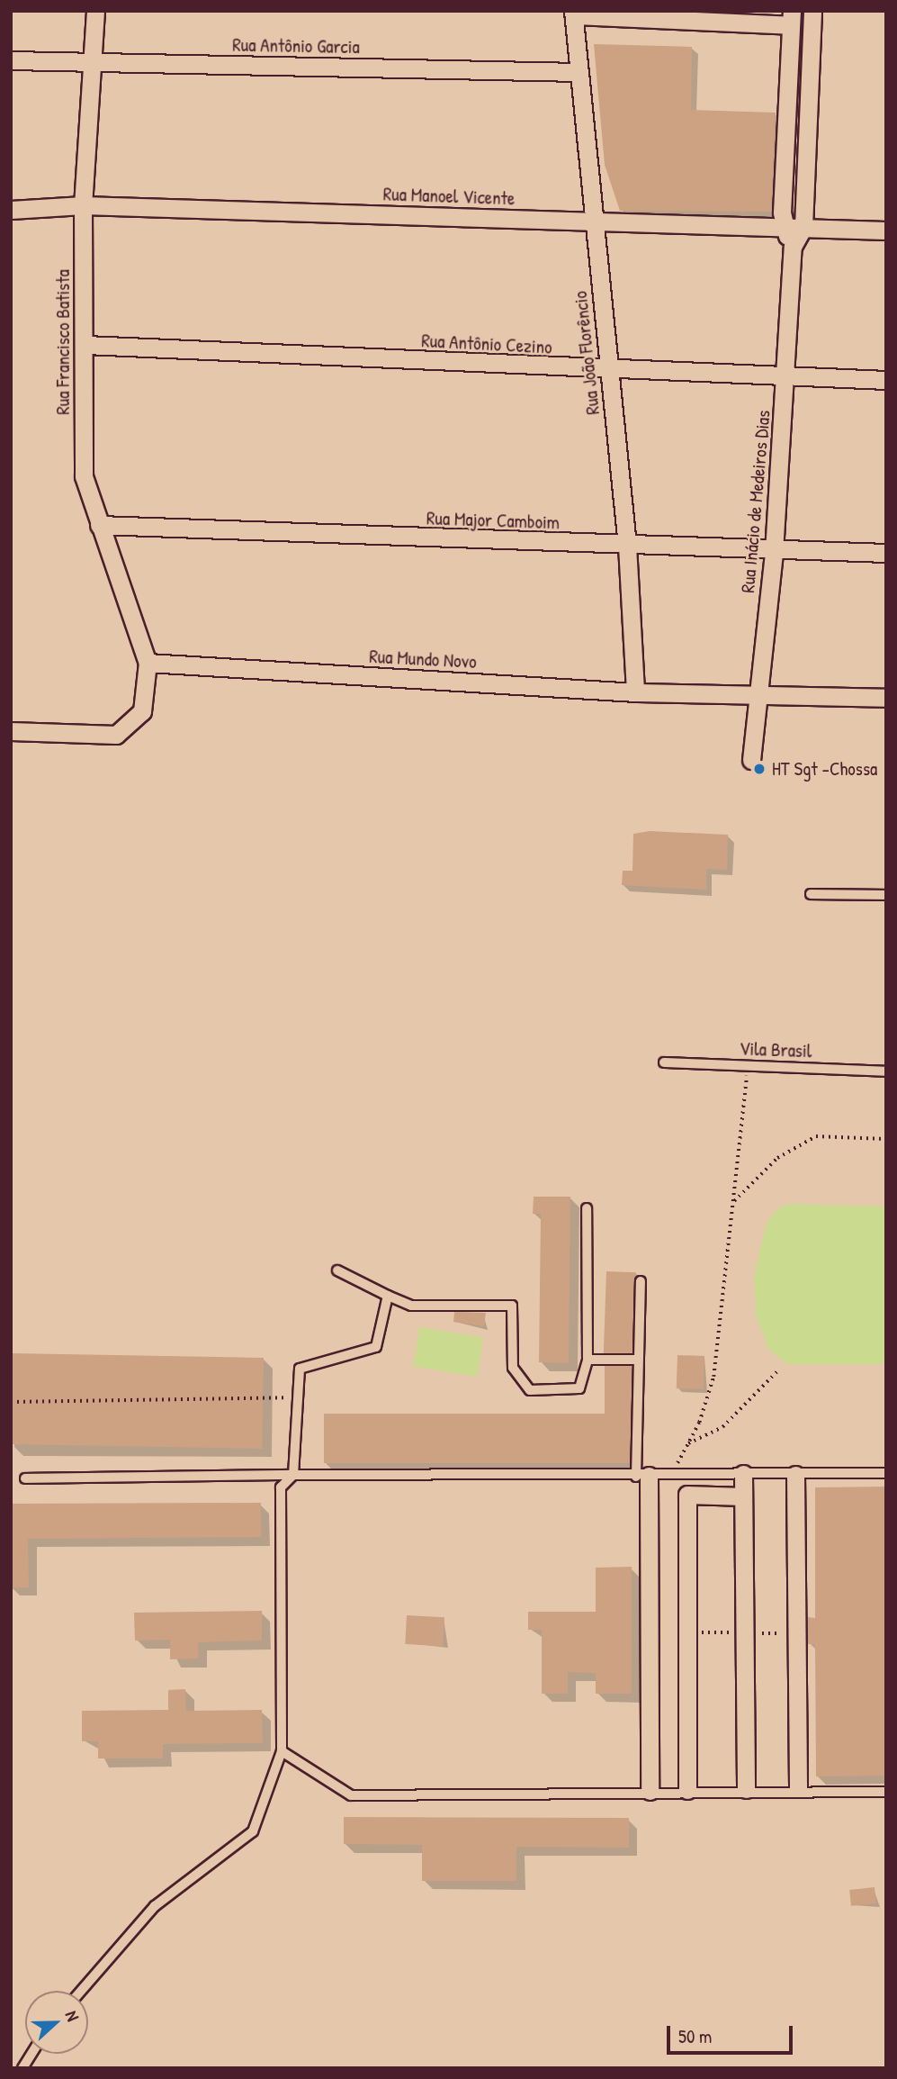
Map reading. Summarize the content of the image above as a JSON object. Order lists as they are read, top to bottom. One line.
{"streets":{"street":["Rua Antônio Garcia","Rua Manoel Vicente","Rua Francisco Batista","Rua Antônio Cezino","Rua João Florêncio","Rua Inácio de Medeiros Dias","Rua Major Camboim","Rua Mundo Novo"],"lane":["Vila Brasil"]},"crossings":[["Rua Antônio Garcia","Rua Francisco Batista"],["Rua Antônio Garcia","Rua João Florêncio"],["Rua Manoel Vicente","Rua Francisco Batista"],["Rua Manoel Vicente","Rua João Florêncio"],["Rua Manoel Vicente","Rua Inácio de Medeiros Dias"],["Rua Francisco Batista","Rua Antônio Cezino"],["Rua Francisco Batista","Rua Major Camboim"],["Rua Francisco Batista","Rua Mundo Novo"],["Rua Antônio Cezino","Rua João Florêncio"],["Rua Antônio Cezino","Rua Inácio de Medeiros Dias"],["Rua João Florêncio","Rua Major Camboim"],["Rua João Florêncio","Rua Mundo Novo"],["Rua Inácio de Medeiros Dias","Rua Major Camboim"],["Rua Inácio de Medeiros Dias","Rua Mundo Novo"]],"places":["HT Sgt -Chossa"],"scale_bar":"50 m","north":"right"}
